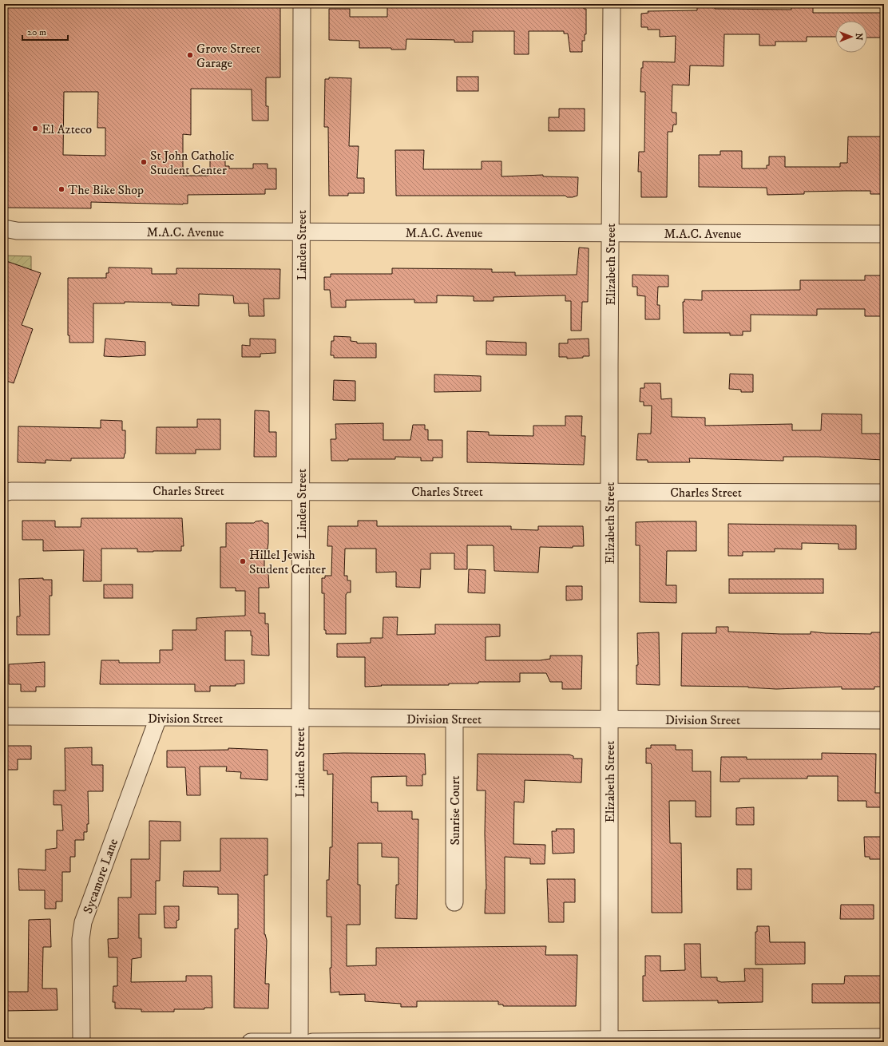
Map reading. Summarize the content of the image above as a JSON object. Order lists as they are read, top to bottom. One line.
{"streets":{"street":["M.A.C. Avenue","Linden Street","Elizabeth Street","Charles Street","Division Street","Sunrise Court","Sycamore Lane"]},"crossings":[["M.A.C. Avenue","Linden Street"],["M.A.C. Avenue","Elizabeth Street"],["Linden Street","Charles Street"],["Linden Street","Division Street"],["Elizabeth Street","Charles Street"],["Elizabeth Street","Division Street"],["Division Street","Sunrise Court"],["Division Street","Sycamore Lane"]],"places":["Grove Street Garage","El Azteco","St John Catholic Student Center","The Bike Shop","Hillel Jewish Student Center"],"scale_bar":"20 m","north":"right"}
